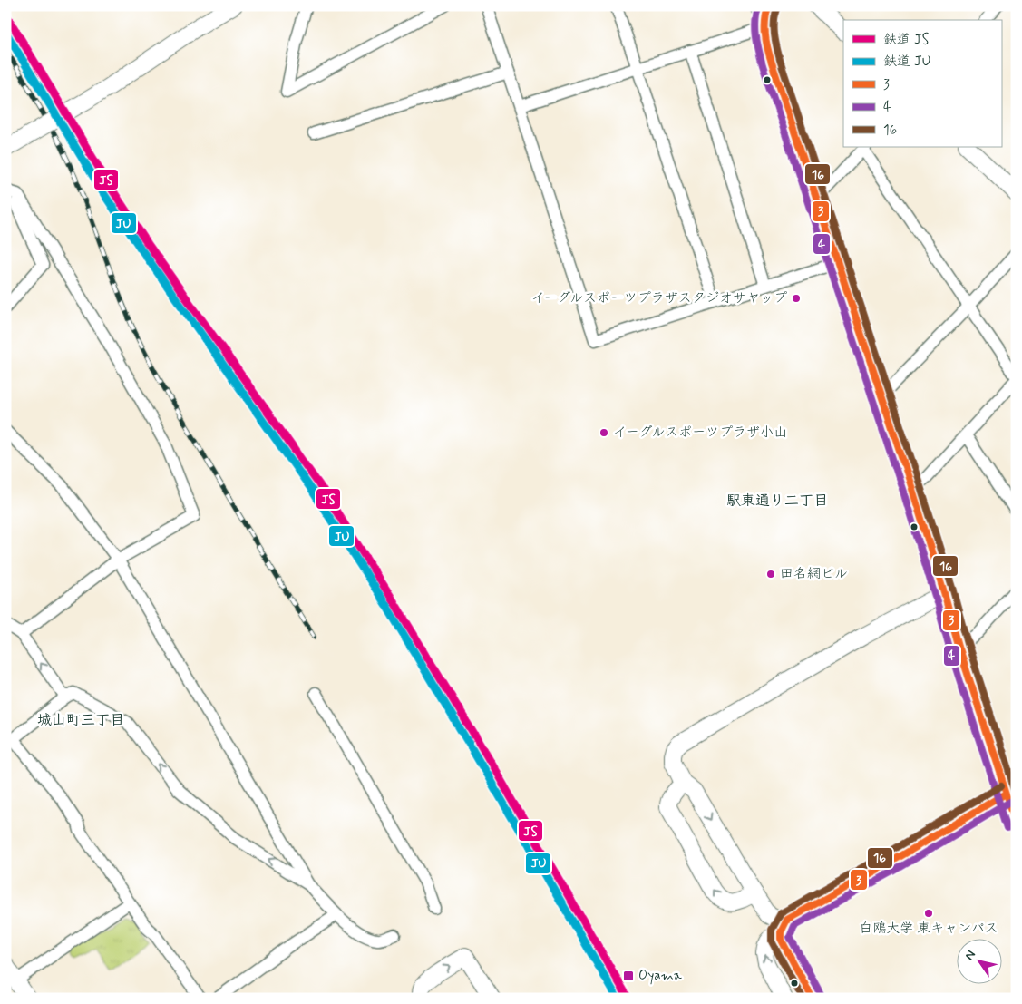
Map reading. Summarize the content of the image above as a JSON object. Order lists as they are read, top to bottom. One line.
{"districts":["駅東通り二丁目","城山町三丁目"],"places":{"other":["イーグルスポーツプラザスタジオサヤップ","イーグルスポーツプラザ小山","田名網ビル","白鴎大学 東キャンパス"],"transit":["Oyama"]},"lines":["transit line 3","transit line 4","transit line 16","rail line JS","rail line JU"],"legend":["鉄道 JS","鉄道 JU","3","4","16"],"north":"top left"}
